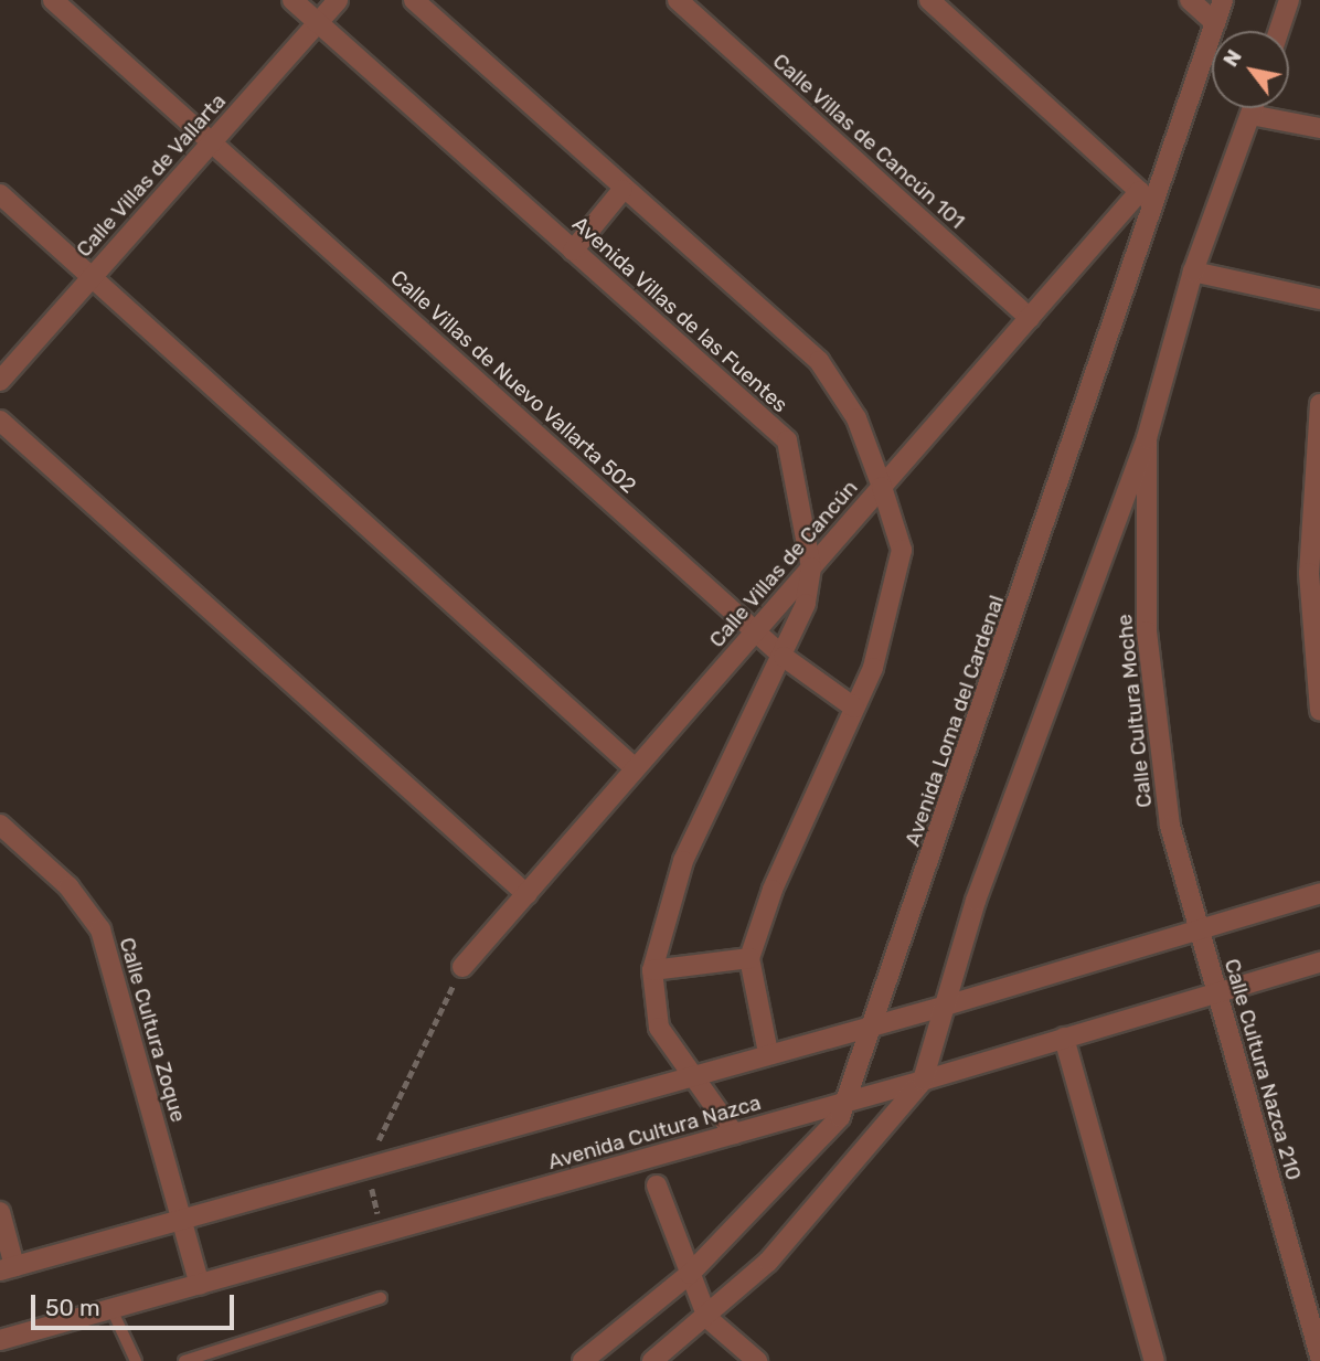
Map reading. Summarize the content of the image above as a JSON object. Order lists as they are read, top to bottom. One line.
{"streets":{"street":["Calle Villas de Cancún 101","Calle Villas de Vallarta","Avenida Villas de las Fuentes","Calle Villas de Nuevo Vallarta 502","Calle Villas de Cancún","Calle Cultura Moche","Avenida Loma del Cardenal","Calle Cultura Zoque","Calle Cultura Nazca 210","Avenida Cultura Nazca"]},"crossings":[["Calle Villas de Cancún 101","Calle Villas de Cancún"],["Calle Villas de Vallarta","Avenida Villas de las Fuentes"],["Calle Villas de Vallarta","Calle Villas de Nuevo Vallarta 502"],["Avenida Villas de las Fuentes","Calle Villas de Nuevo Vallarta 502"],["Avenida Villas de las Fuentes","Calle Villas de Cancún"],["Avenida Villas de las Fuentes","Avenida Cultura Nazca"],["Calle Villas de Nuevo Vallarta 502","Calle Villas de Cancún"],["Calle Cultura Moche","Calle Cultura Nazca 210"],["Avenida Loma del Cardenal","Avenida Cultura Nazca"],["Calle Cultura Zoque","Avenida Cultura Nazca"],["Calle Cultura Nazca 210","Avenida Cultura Nazca"]],"scale_bar":"50 m","north":"top left"}
